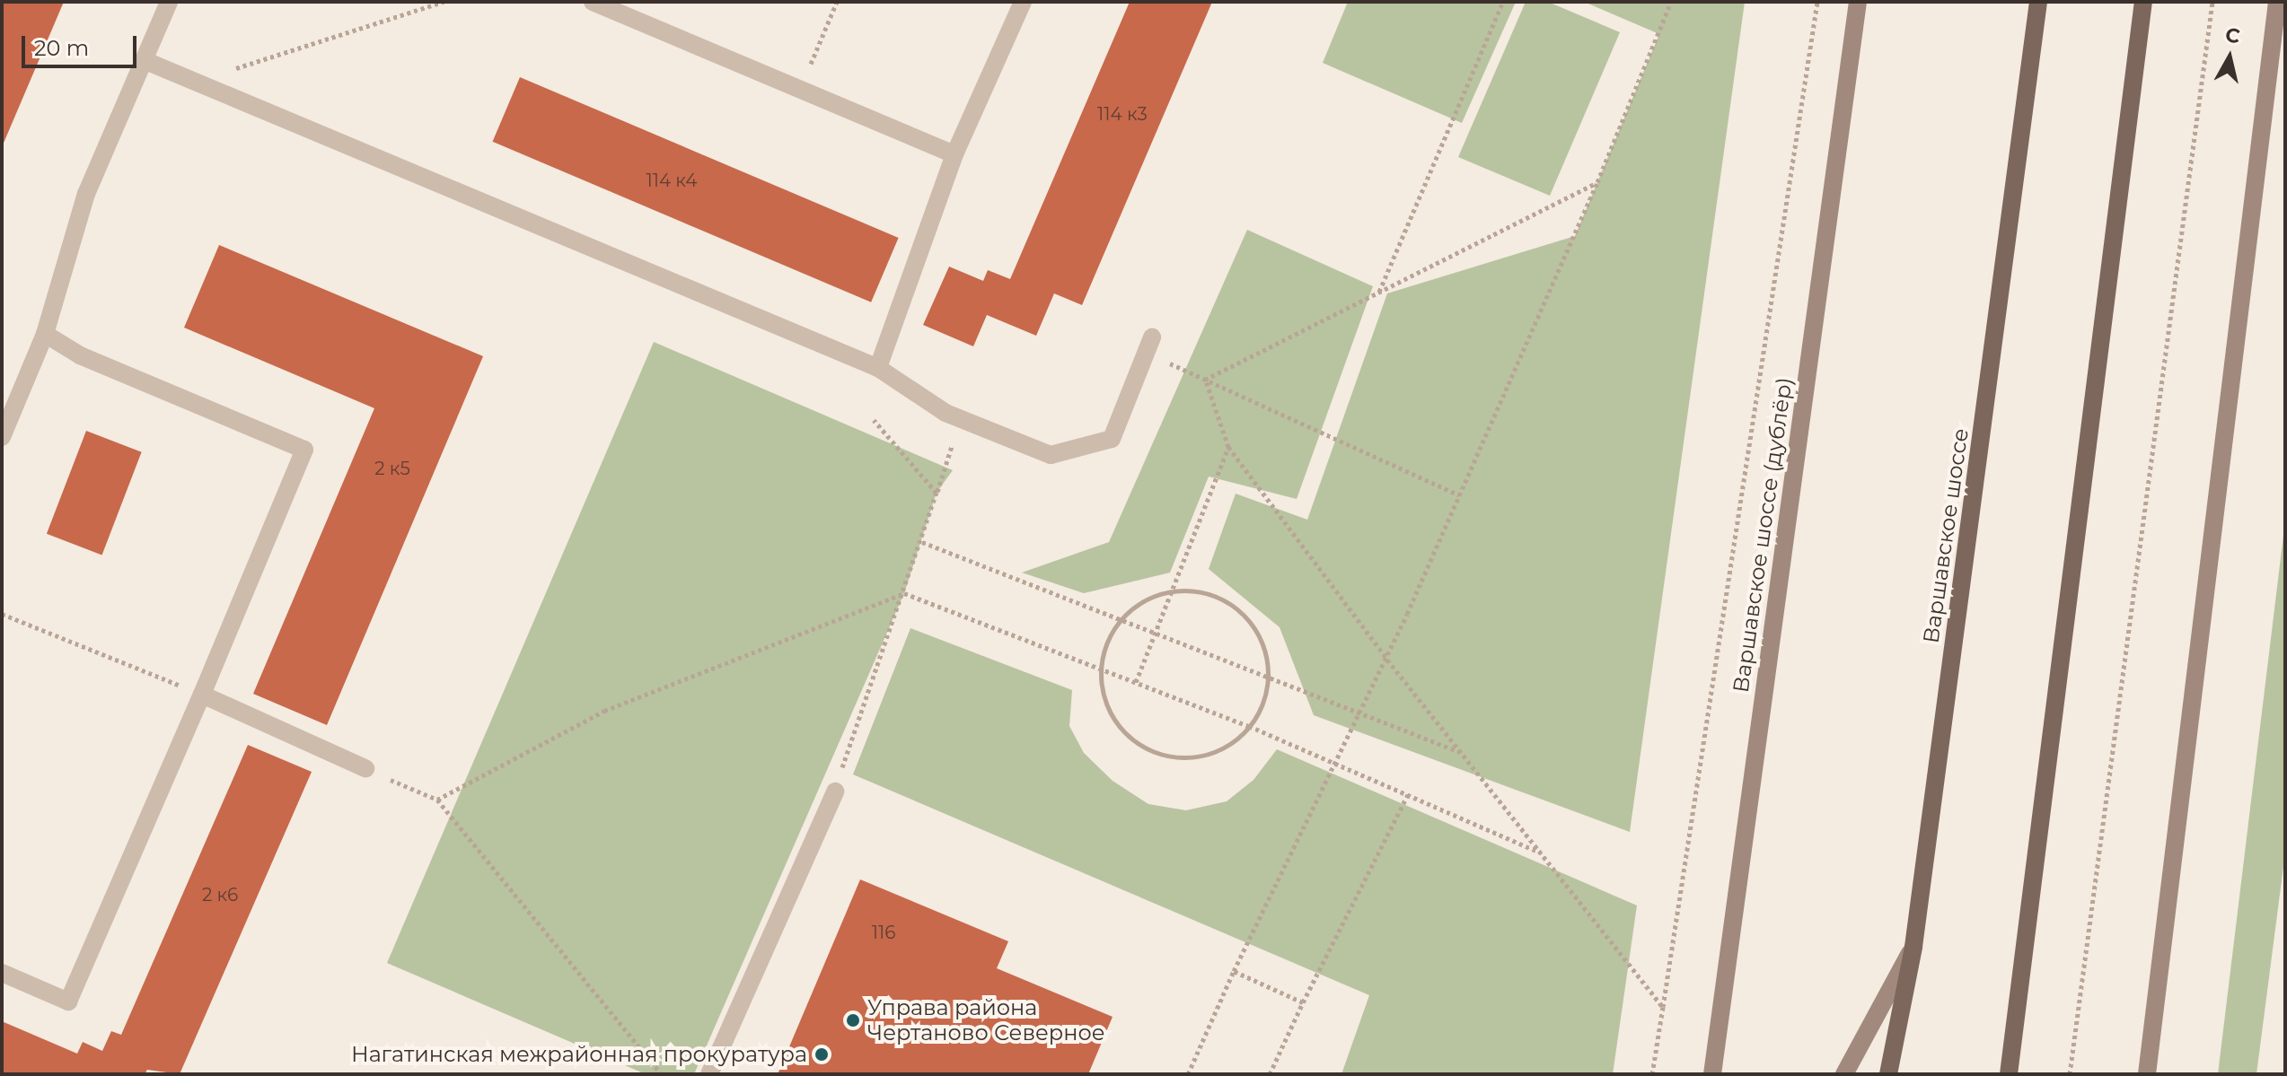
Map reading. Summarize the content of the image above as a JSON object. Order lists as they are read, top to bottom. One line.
{"streets":{"main road":["Варшавское шоссе (дублёр)","Варшавское шоссе"]},"places":["Управа района Чертаново Северное","Нагатинская межрайонная прокуратура"],"house_numbers":["114 к3","114 к4","2 к5","2 к6","116"],"scale_bar":"20 m","north":"top"}
